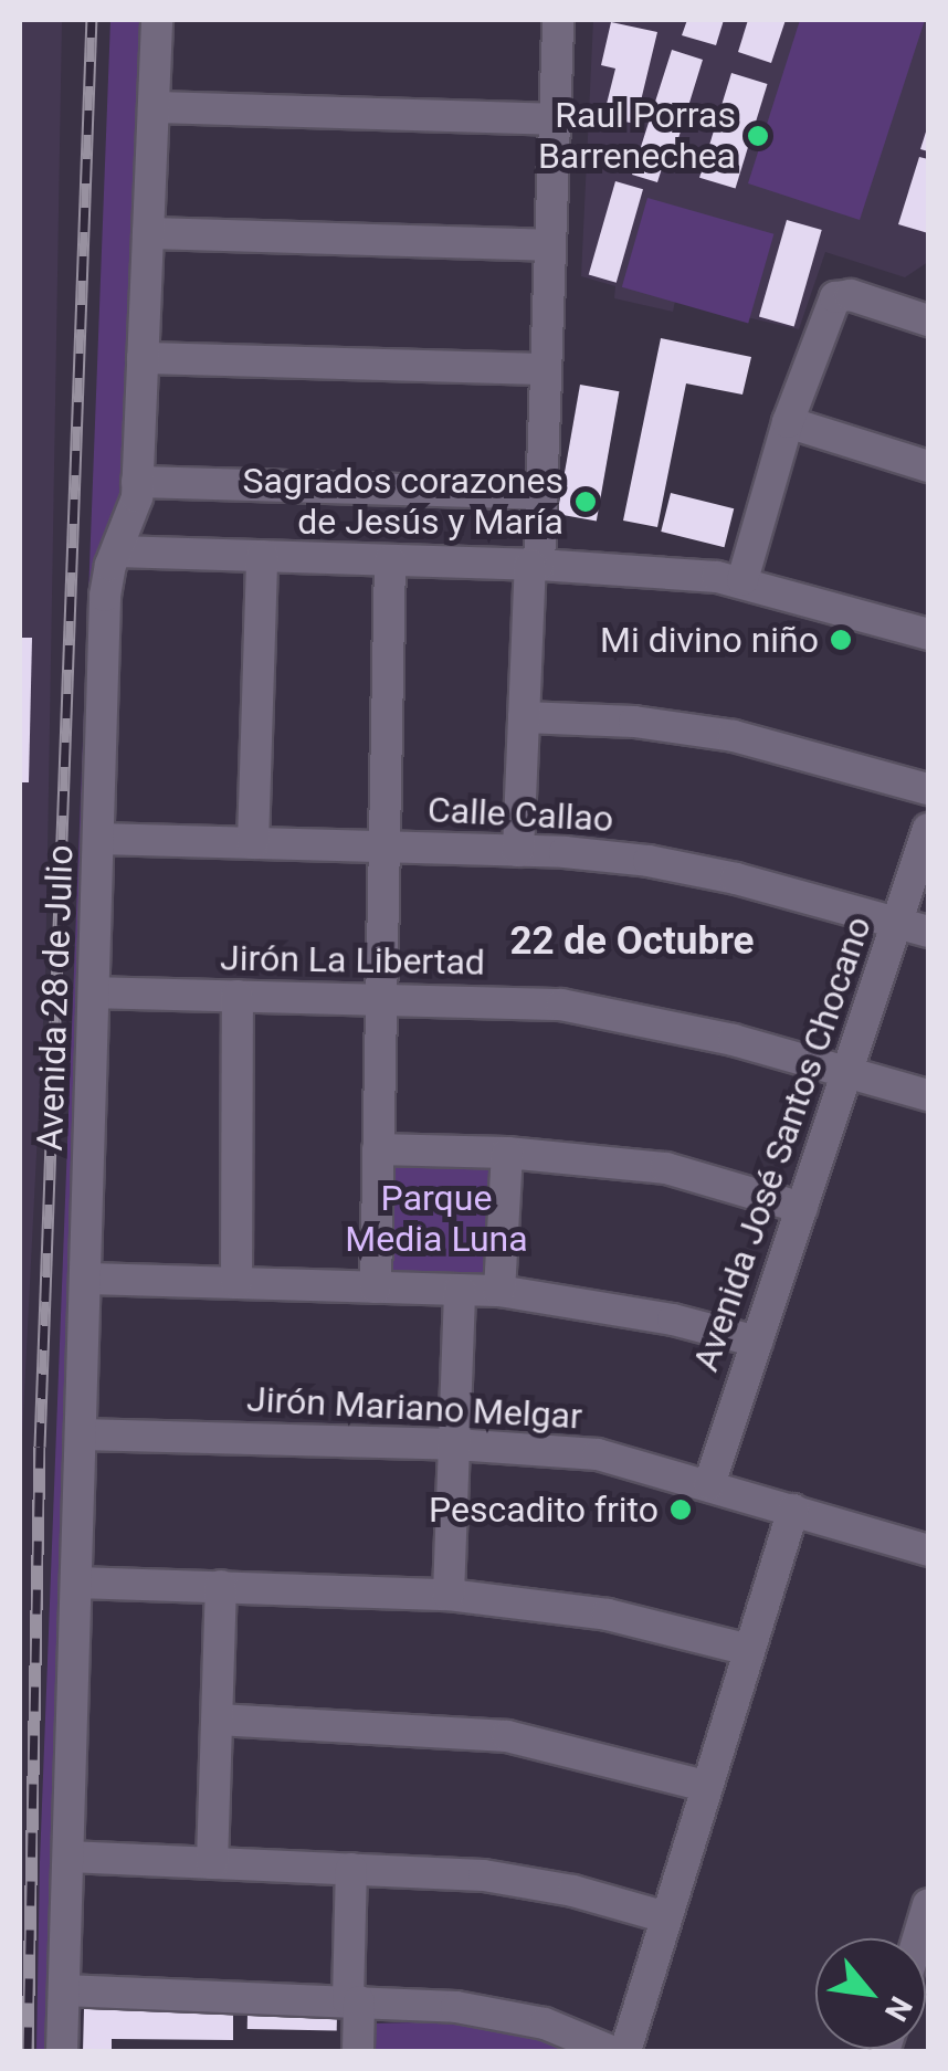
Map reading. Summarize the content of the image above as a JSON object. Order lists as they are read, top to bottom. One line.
{"streets":{"street":["Calle Callao","Jirón La Libertad","Avenida 28 de Julio","Avenida José Santos Chocano","Jirón Mariano Melgar"]},"crossings":[["Calle Callao","Avenida 28 de Julio"],["Calle Callao","Avenida José Santos Chocano"],["Jirón La Libertad","Avenida 28 de Julio"],["Jirón La Libertad","Avenida José Santos Chocano"],["Avenida 28 de Julio","Jirón Mariano Melgar"],["Avenida José Santos Chocano","Jirón Mariano Melgar"]],"districts":["22 de Octubre"],"parks":["Parque Media Luna"],"places":["Raul Porras Barrenechea","Sagrados corazones de Jesús y María","Mi divino niño","Pescadito frito"],"north":"bottom right"}
